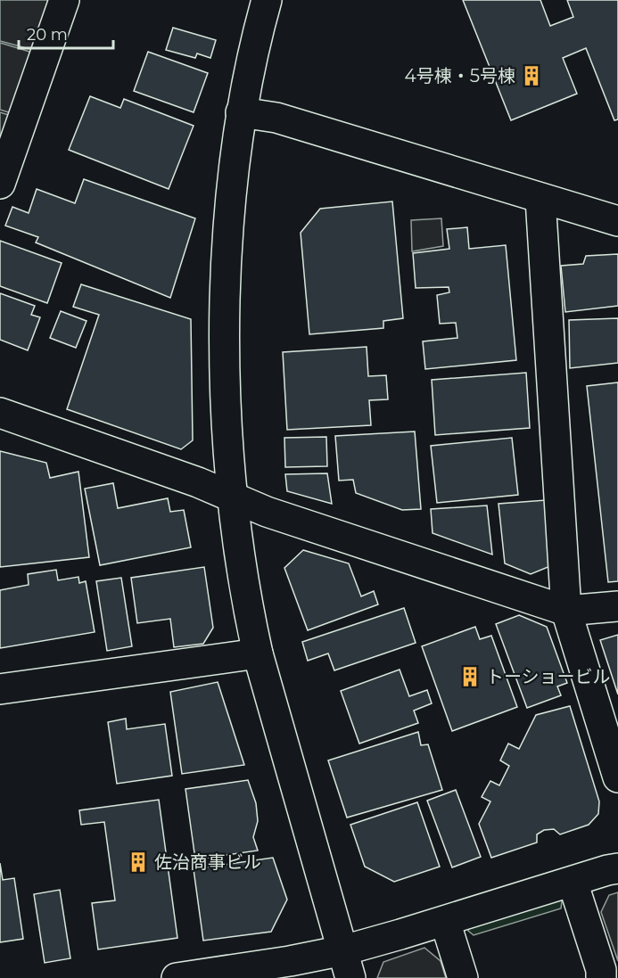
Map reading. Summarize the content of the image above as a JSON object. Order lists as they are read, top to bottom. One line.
{"places":{"building":["4号棟・5号棟","トーショービル","佐治商事ビル"]},"scale_bar":"20 m"}
